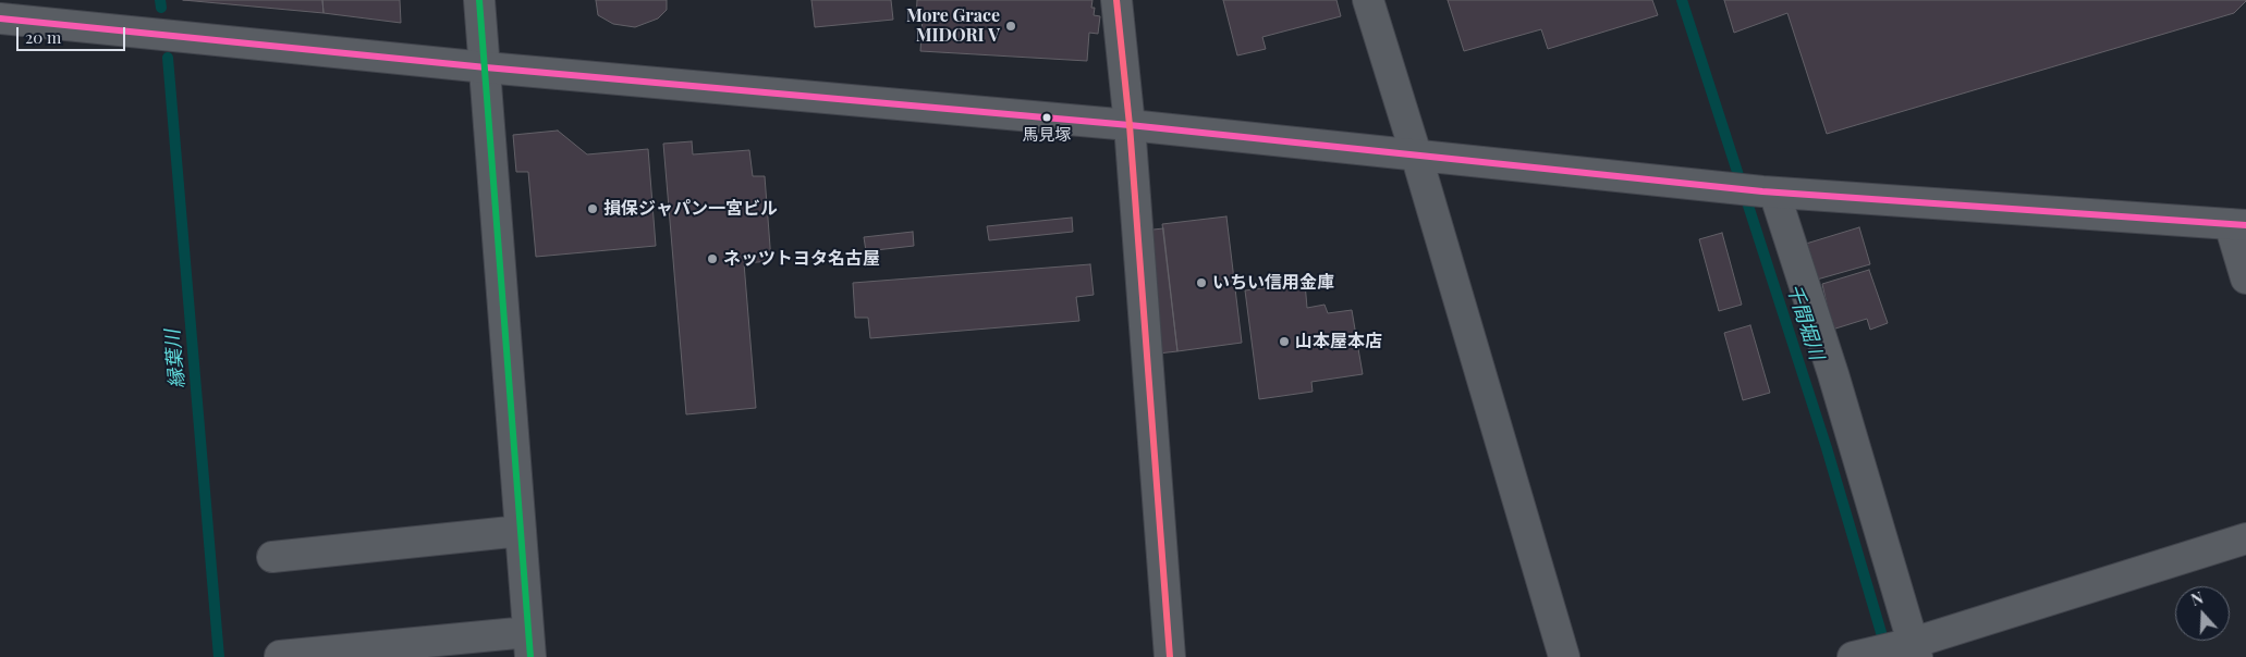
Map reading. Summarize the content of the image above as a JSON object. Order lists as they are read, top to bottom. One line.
{"water":["千間堀川","縁葉川"],"places":["More Grace MIDORI V","馬見塚","損保ジャパン一宮ビル","ネッツトヨタ名古屋","いちい信用金庫","山本屋本店"],"scale_bar":"20 m","north":"top"}
